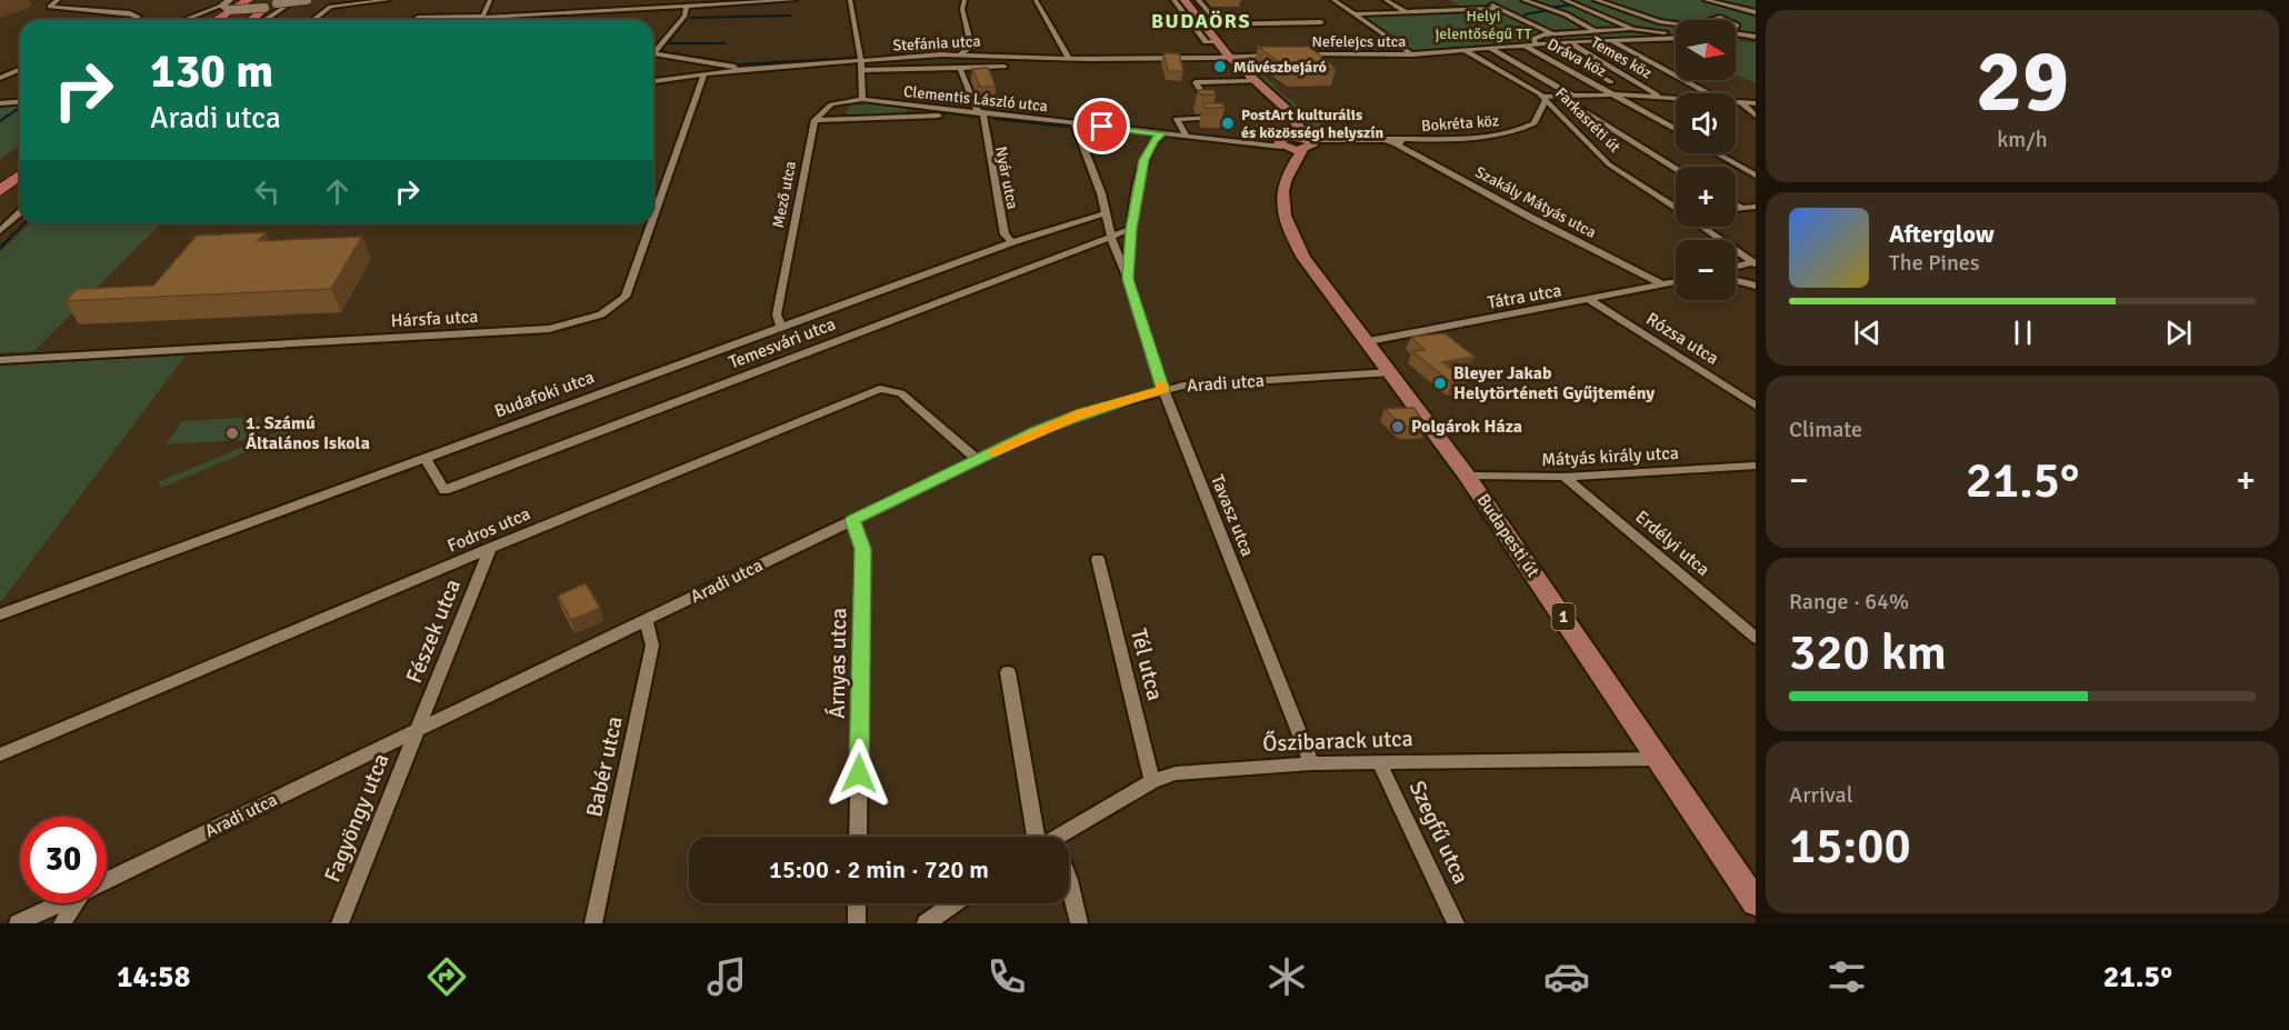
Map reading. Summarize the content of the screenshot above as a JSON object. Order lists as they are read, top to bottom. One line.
{"streets":{"main road":["Budapesti út","1"],"street":["Nefelejcs utca","Stefánia utca","Dráva köz","Temes köz","Clementis László utca","Farkasréti út","Bokréta köz","Nyár utca","Mező utca","Szakály Mátyás utca","Tátra utca","Hársfa utca","Rózsa utca","Temesvári utca","Aradi utca","Budafoki utca","Mátyás király utca","Tavasz utca","Fodros utca","Erdélyi utca","Fészek utca","Árnyas utca","Tél utca","Őszibarack utca","Babér utca","Fagyöngy utca","Szegfű utca"]},"crossings":[["Nefelejcs utca","Dráva köz"],["Nefelejcs utca","Temes köz"],["Nefelejcs utca","Farkasréti út"],["Stefánia utca","Hársfa utca"],["Clementis László utca","Nyár utca"],["Clementis László utca","Mező utca"],["Clementis László utca","Tavasz utca"],["Clementis László utca","Budapesti út"],["Farkasréti út","Bokréta köz"],["Bokréta köz","Szakály Mátyás utca"],["Bokréta köz","Budapesti út"],["Nyár utca","Budafoki utca"],["Mező utca","Budafoki utca"],["Szakály Mátyás utca","Tátra utca"],["Tátra utca","Rózsa utca"],["Tátra utca","Budapesti út"],["Temesvári utca","Budafoki utca"],["Temesvári utca","Tavasz utca"],["Aradi utca","Tavasz utca"],["Aradi utca","Fodros utca"],["Aradi utca","Budapesti út"],["Aradi utca","Fészek utca"],["Aradi utca","Árnyas utca"],["Aradi utca","Babér utca"],["Aradi utca","Fagyöngy utca"],["Budafoki utca","Tavasz utca"],["Mátyás király utca","Budapesti út"],["Mátyás király utca","Erdélyi utca"],["Tavasz utca","Őszibarack utca"],["Fodros utca","Fészek utca"],["Budapesti út","Őszibarack utca"],["Fészek utca","Fagyöngy utca"],["Tél utca","Őszibarack utca"],["Őszibarack utca","Szegfű utca"]],"districts":["BUDAÖRS"],"parks":["Helyi jelentőségű TT"],"places":["Művészbejáró","PostArt kulturális és közösségi helyszín","Bleyer Jakab Helytörténeti Gyűjtemény","Polgárok Háza","1. Számú Általános Iskola"],"north":"right","page":{"tile":[["29","km/h"],"Climate",["Range · 64%","320 km"],["Arrival","15:00"]],"map_buttons":["+","−"],"turn":["130 m","Aradi utca"],"song":["Afterglow","The Pines"],"heat":["−","21.5°","+"],"limit":"30","trip":"15:00 · 2 min · 720 m","tabs":["14:58","21.5°"]}}
